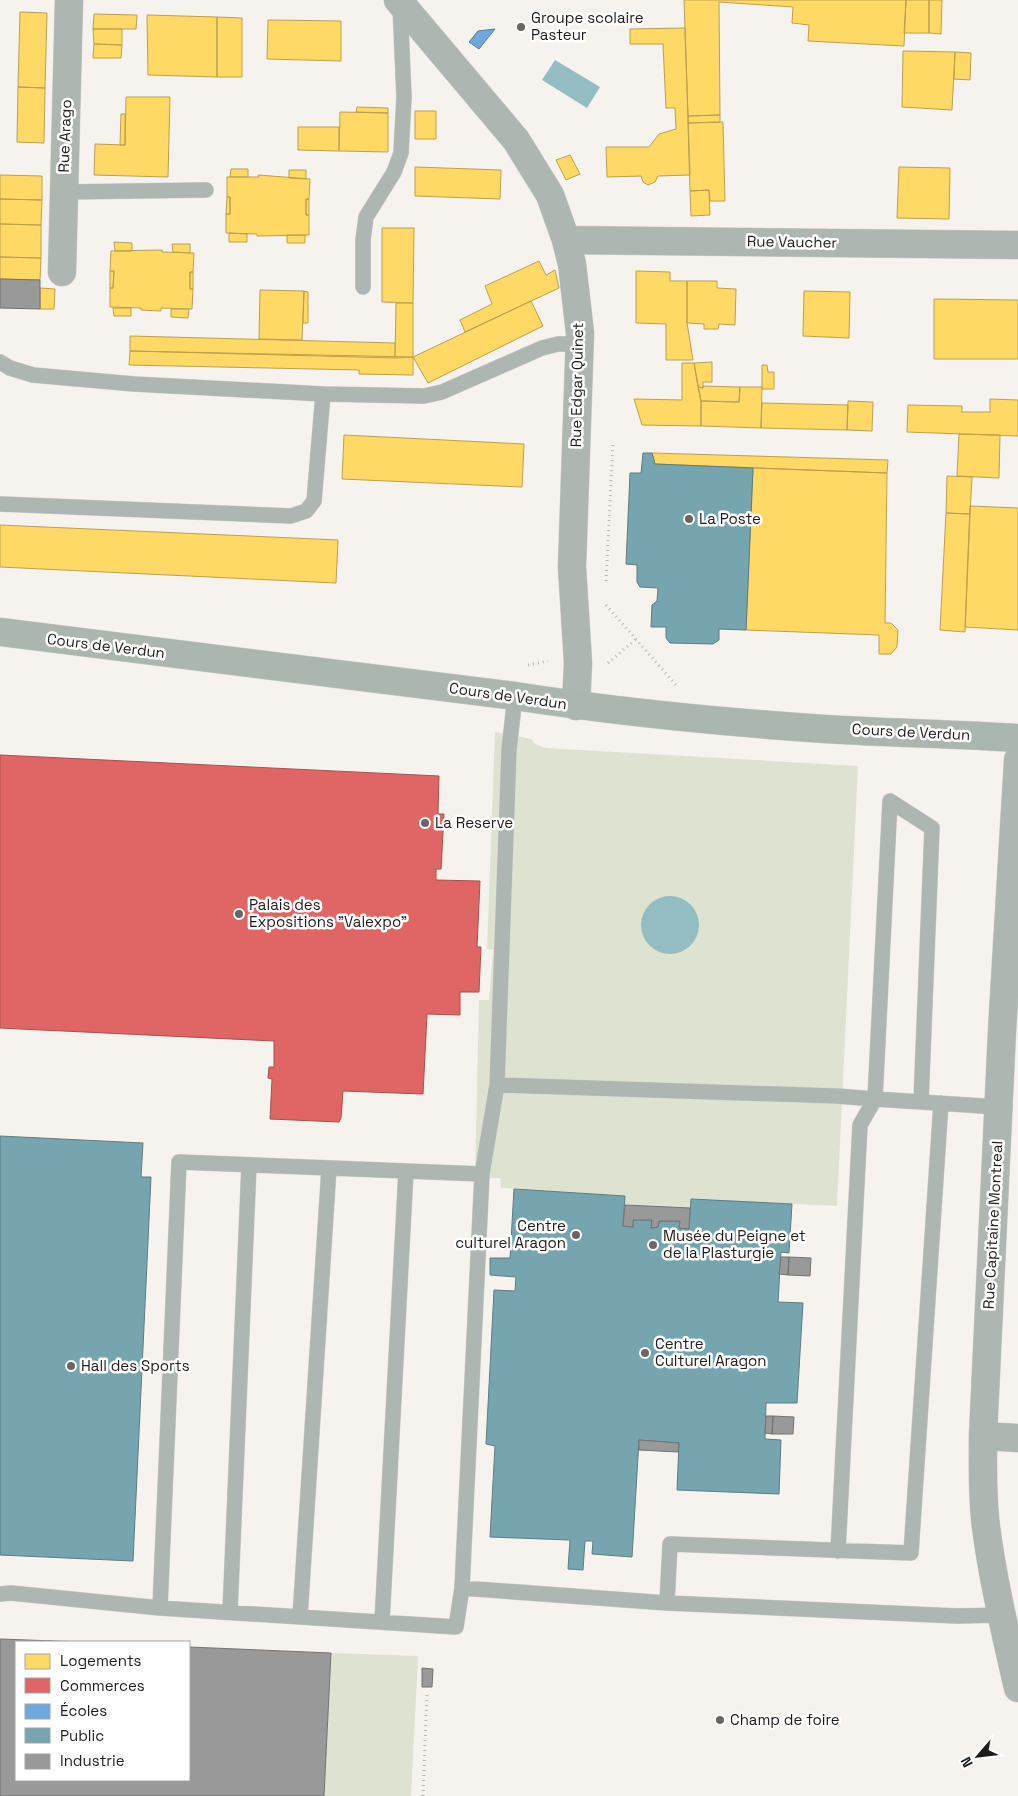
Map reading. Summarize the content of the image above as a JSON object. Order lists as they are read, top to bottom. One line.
{"streets":{"main road":["Cours de Verdun"],"street":["Rue Arago","Rue Vaucher","Rue Edgar Quinet","Rue Capitaine Montreal"]},"crossings":[["Rue Vaucher","Rue Edgar Quinet"],["Rue Edgar Quinet","Cours de Verdun"]],"places":["Groupe scolaire Pasteur","La Poste","La Reserve","Palais des Expositions \"Valexpo\"","Centre culturel Aragon","Musée du Peigne et de la Plasturgie","Centre Culturel Aragon","Hall des Sports","Champ de foire"],"legend":["Logements","Commerces","Écoles","Public","Industrie"],"north":"bottom left"}
